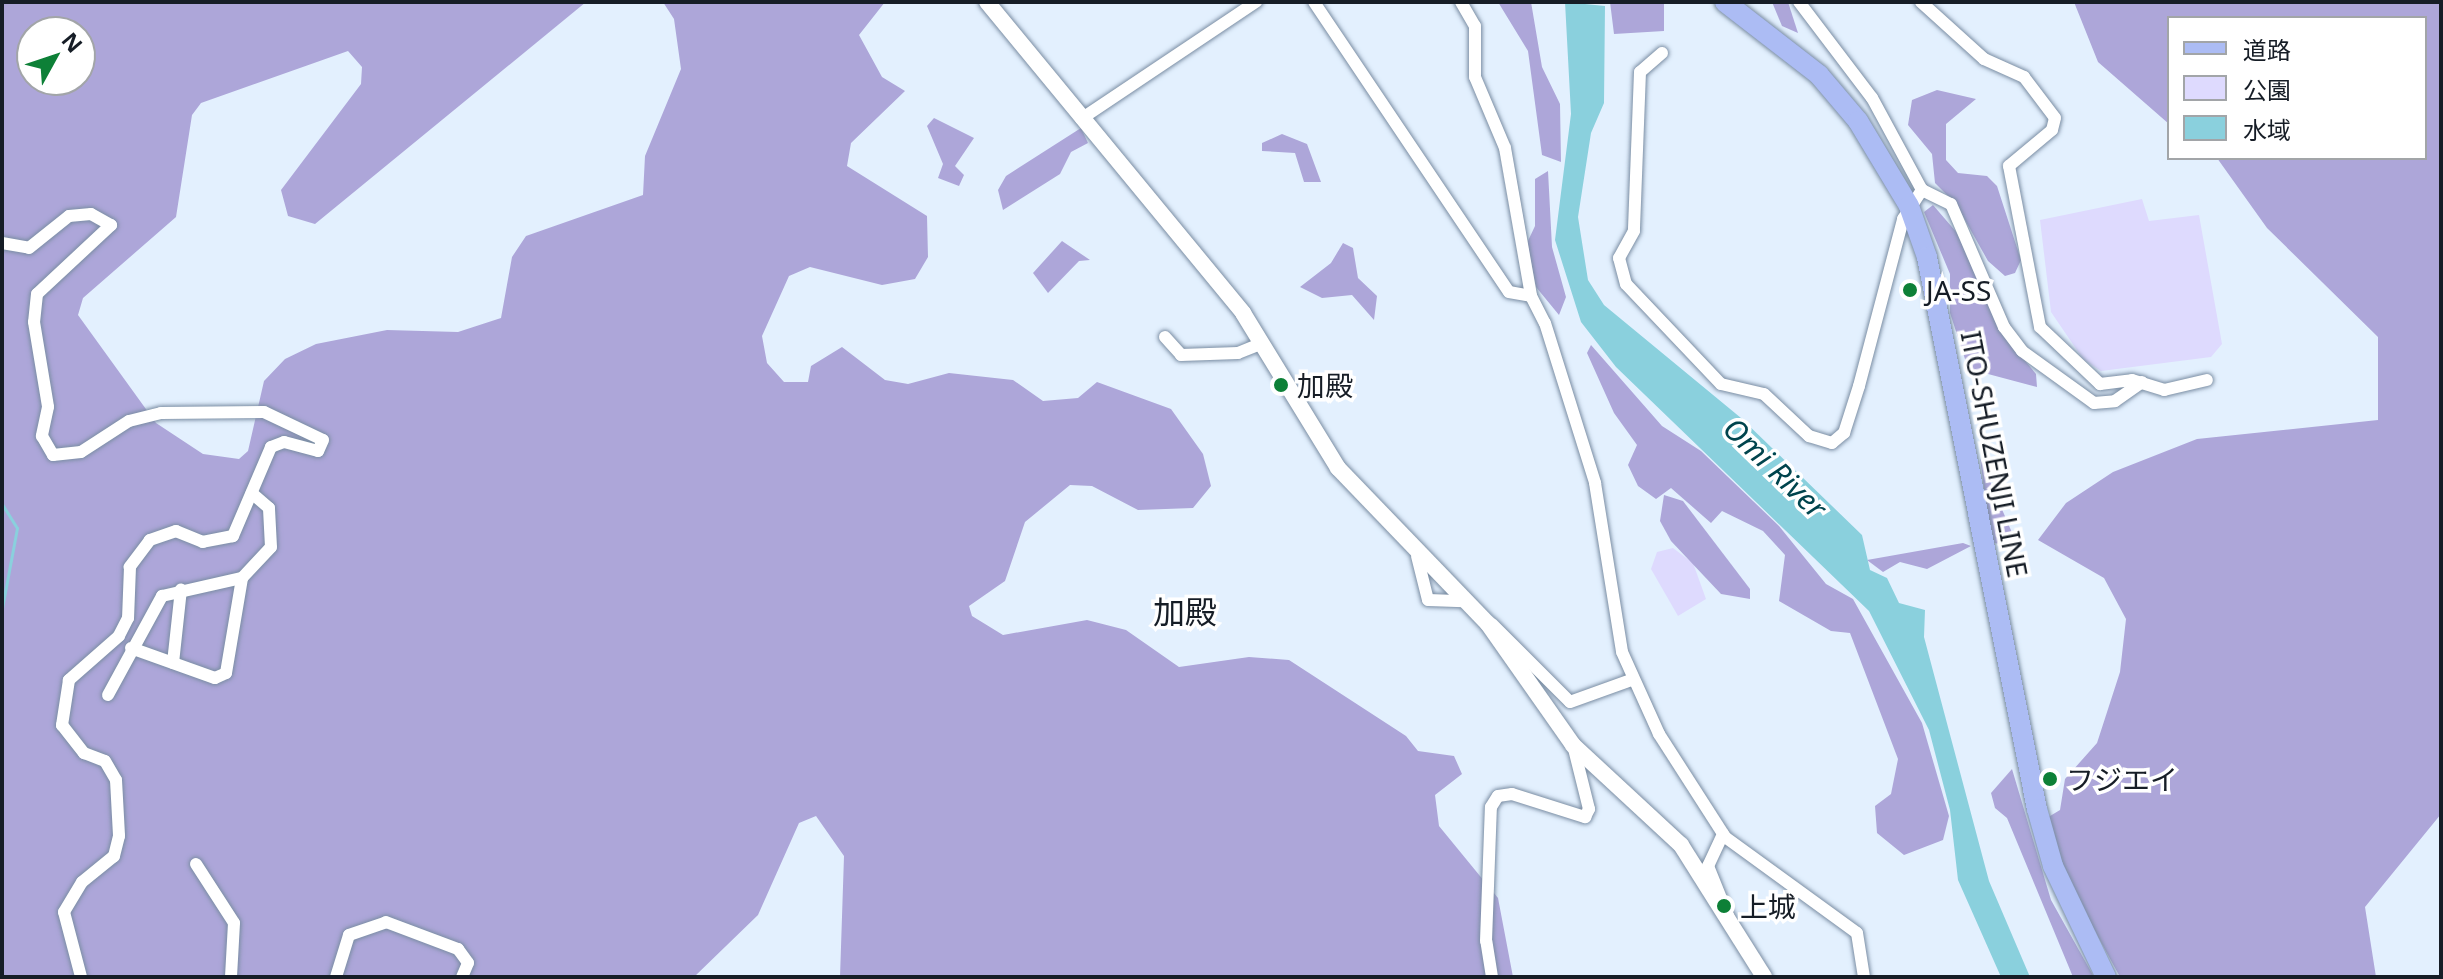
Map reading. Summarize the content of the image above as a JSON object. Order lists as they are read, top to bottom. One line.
{"streets":{"main road":["ITO-SHUZENJI LINE"]},"districts":["加殿"],"water":["Omi River"],"places":["JA-SS","加殿","フジエイ","上城"],"legend":["道路","公園","水域"],"north":"top right"}
